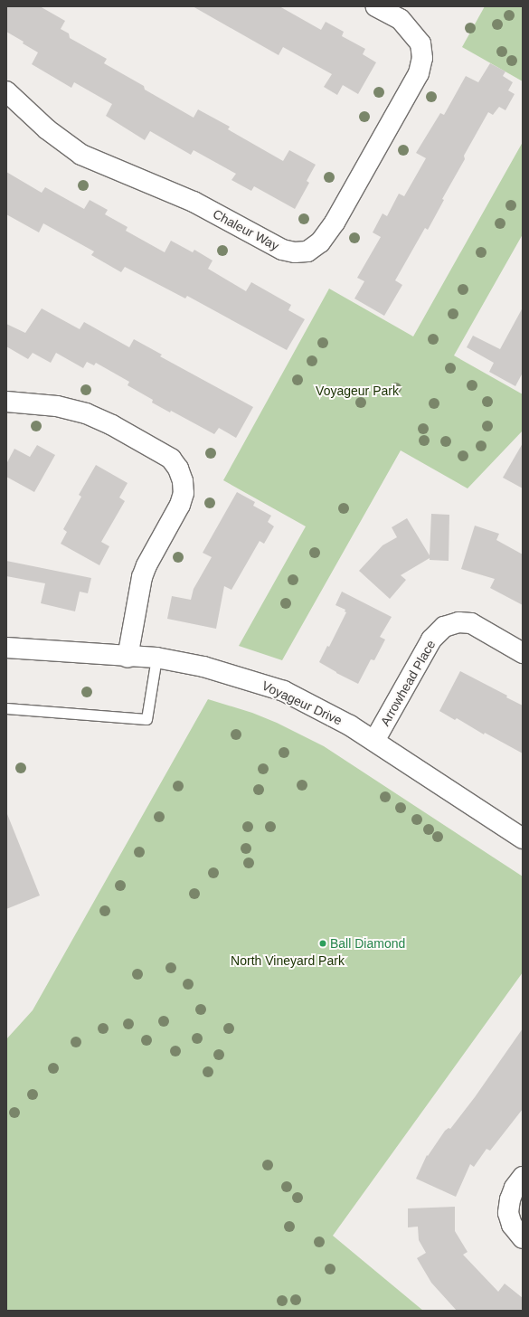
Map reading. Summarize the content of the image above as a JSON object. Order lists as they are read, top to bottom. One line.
{"streets":{"street":["Chaleur Way","Arrowhead Place","Voyageur Drive"]},"crossings":[["Arrowhead Place","Voyageur Drive"]],"parks":["Voyageur Park","North Vineyard Park"],"places":["Ball Diamond"]}
